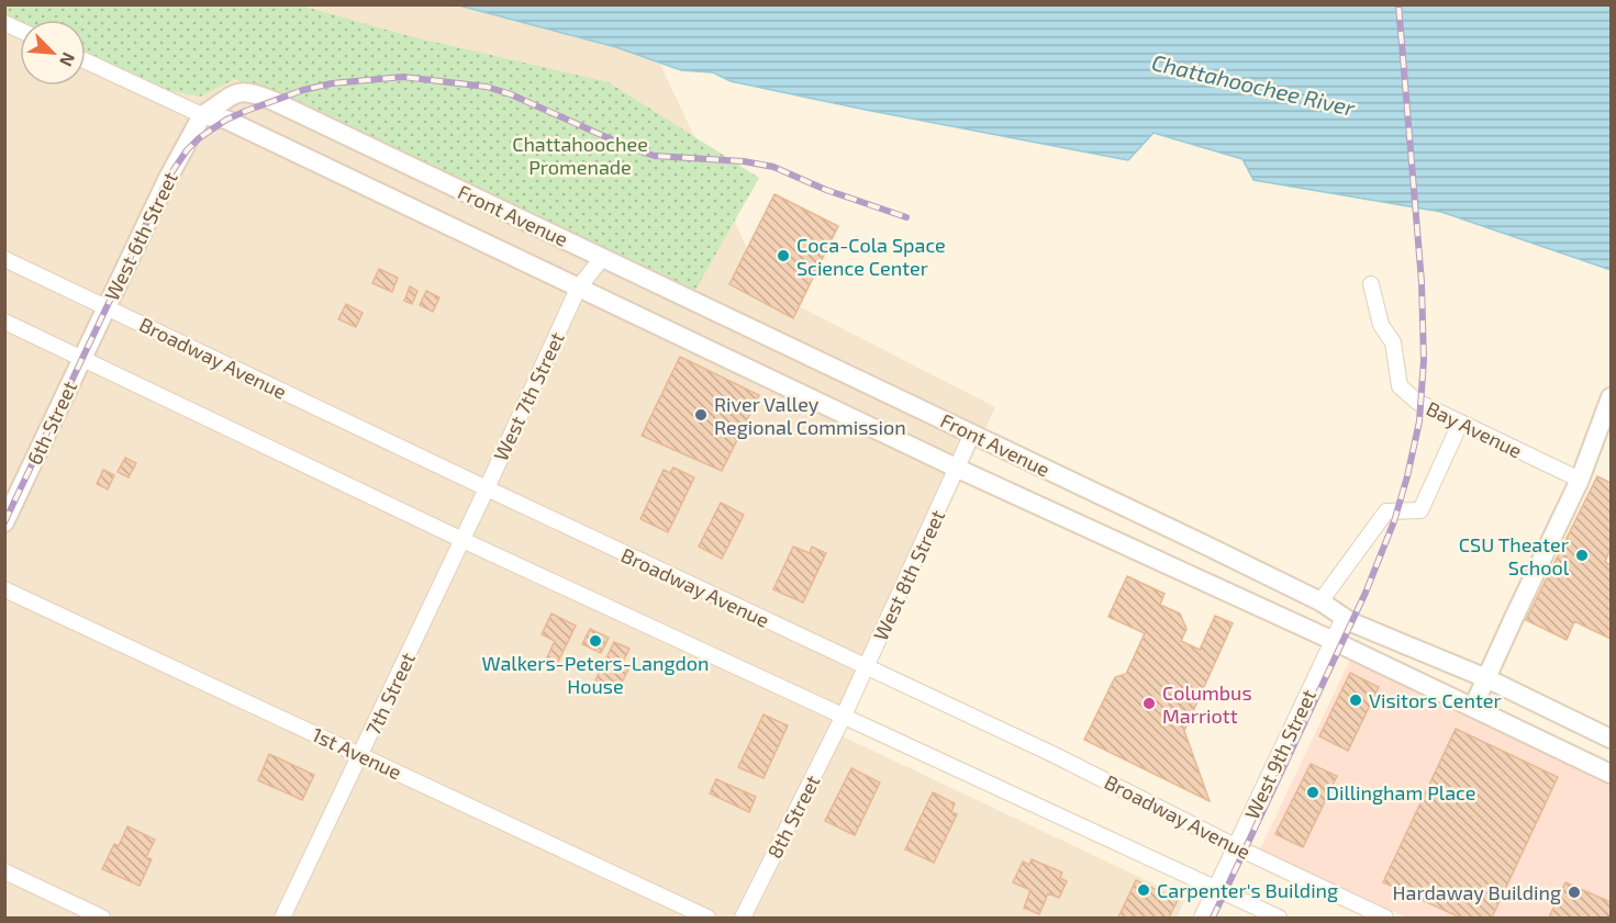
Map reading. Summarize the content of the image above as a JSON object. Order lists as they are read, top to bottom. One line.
{"streets":{"street":["Front Avenue","West 6th Street","Broadway Avenue","West 7th Street","6th Street","Bay Avenue","West 8th Street","7th Street","1st Avenue","West 9th Street","8th Street"]},"crossings":[["Front Avenue","West 6th Street"],["Front Avenue","West 7th Street"],["Front Avenue","West 8th Street"],["Front Avenue","West 9th Street"],["West 6th Street","Broadway Avenue"],["West 6th Street","6th Street"],["Broadway Avenue","West 7th Street"],["Broadway Avenue","West 8th Street"],["Broadway Avenue","West 9th Street"],["West 7th Street","7th Street"],["West 8th Street","8th Street"],["7th Street","1st Avenue"]],"water":["Chattahoochee River"],"parks":["Chattahoochee Promenade"],"places":["Coca-Cola Space Science Center","River Valley Regional Commission","CSU Theater School","Walkers-Peters-Langdon House","Visitors Center","Columbus Marriott","Dillingham Place","Carpenter's Building","Hardaway Building"],"north":"bottom right"}
